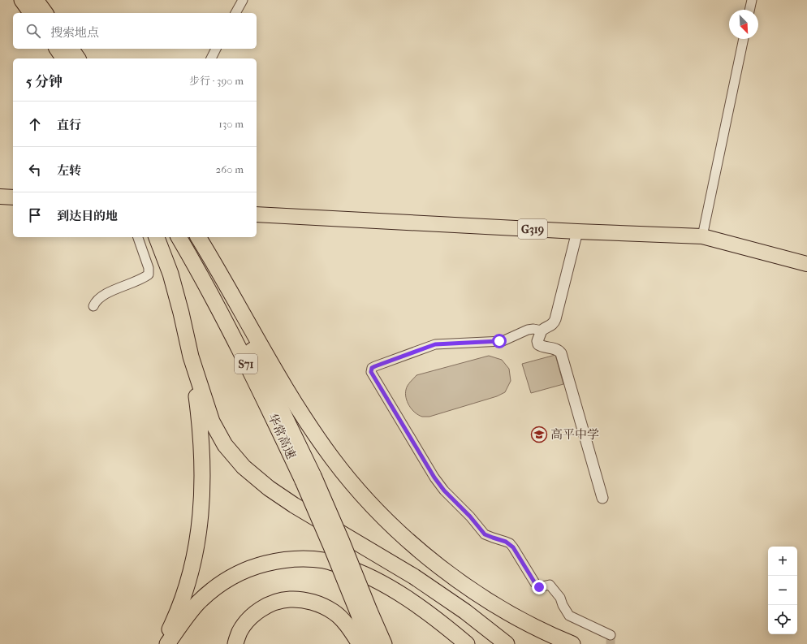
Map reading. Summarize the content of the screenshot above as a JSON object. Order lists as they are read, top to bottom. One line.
{"streets":{"highway":["G319","S71","华常高速"]},"places":{"school or university":["高平中学"]},"north":"bottom right","page":{"search":"搜索地点","heading":["5 分钟","步行 · 390 m"],"list":[["直行","130 m"],["左转","260 m"],"到达目的地"],"map_buttons":["+","−"]}}
